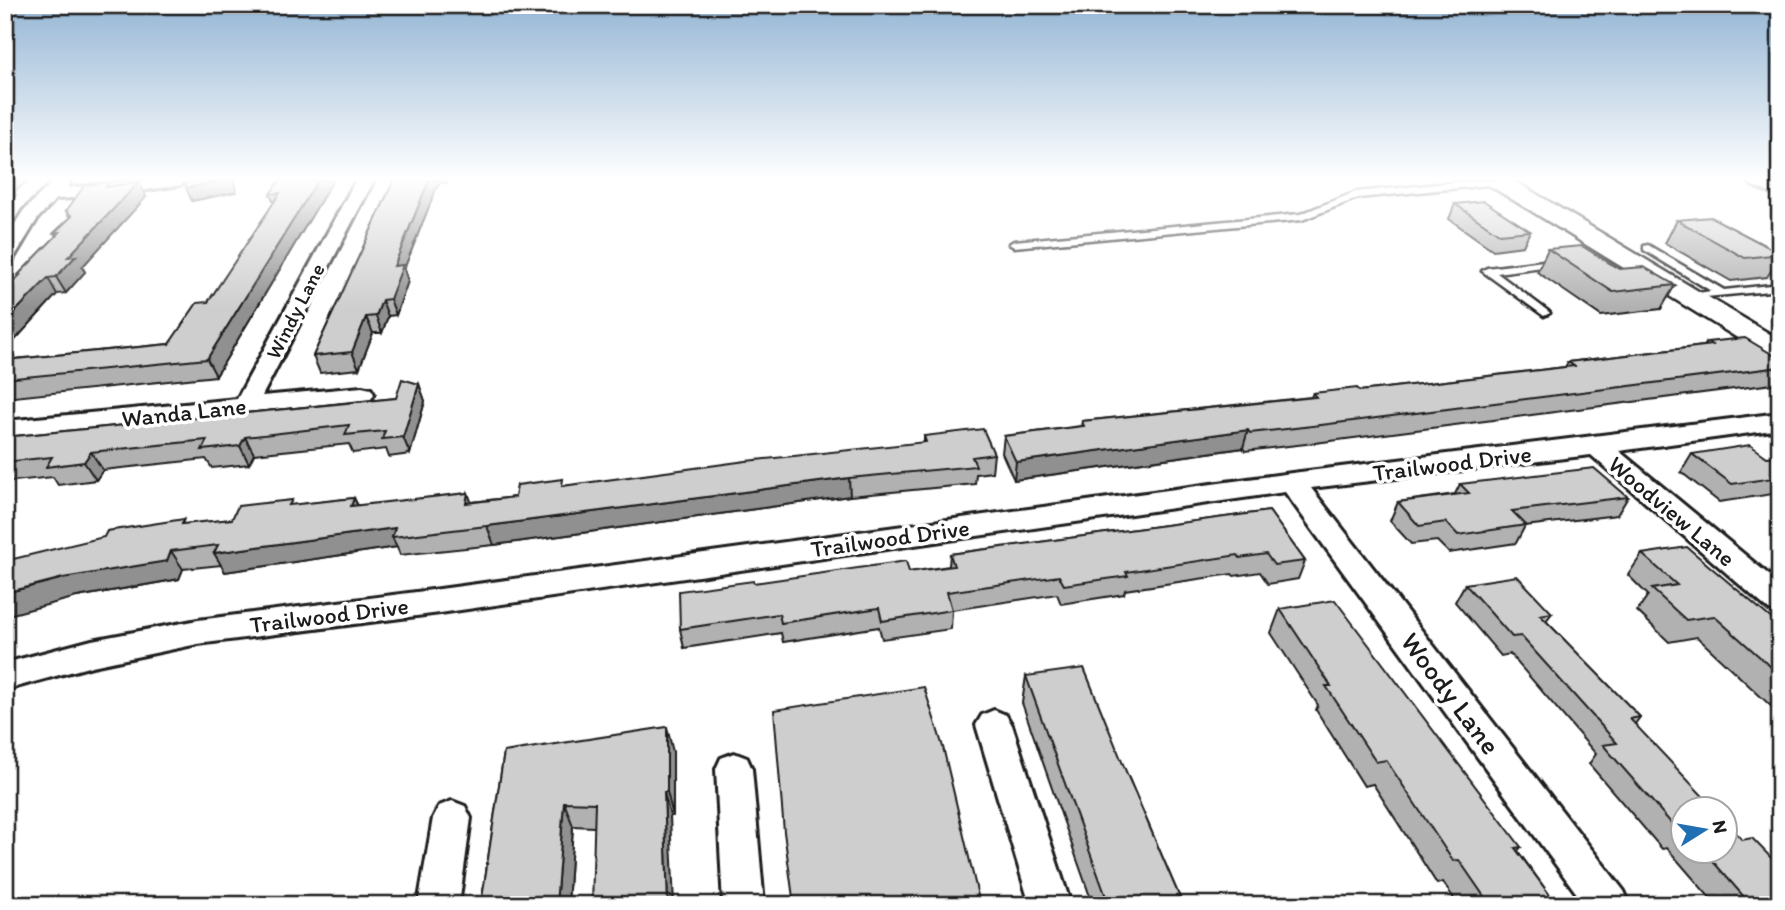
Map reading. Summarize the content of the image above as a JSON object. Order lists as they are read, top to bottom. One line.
{"streets":{"street":["Windy Lane","Wanda Lane","Trailwood Drive","Woodview Lane","Woody Lane"]},"crossings":[["Windy Lane","Wanda Lane"],["Trailwood Drive","Woodview Lane"],["Trailwood Drive","Woody Lane"]],"north":"right"}
